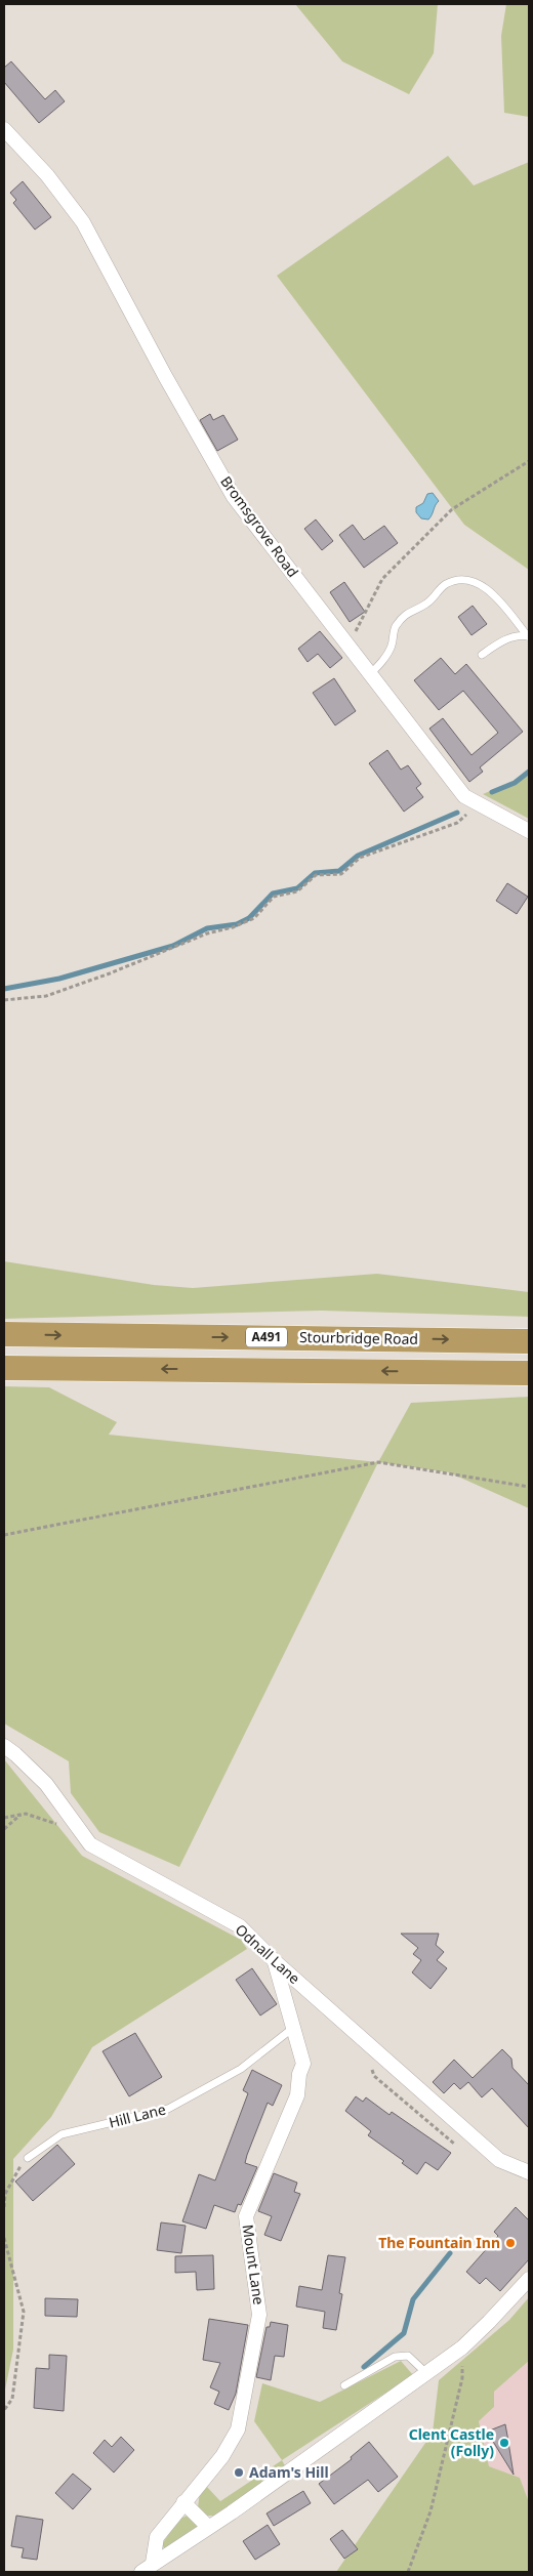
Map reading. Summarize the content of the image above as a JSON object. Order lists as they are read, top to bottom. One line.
{"streets":{"highway":["A491","Stourbridge Road"],"street":["Bromsgrove Road","Odnall Lane","Mount Lane"],"lane":["Hill Lane"]},"crossings":[["Odnall Lane","Mount Lane"],["Hill Lane","Mount Lane"]],"places":["The Fountain Inn","Clent Castle (Folly)","Adam's Hill"]}
